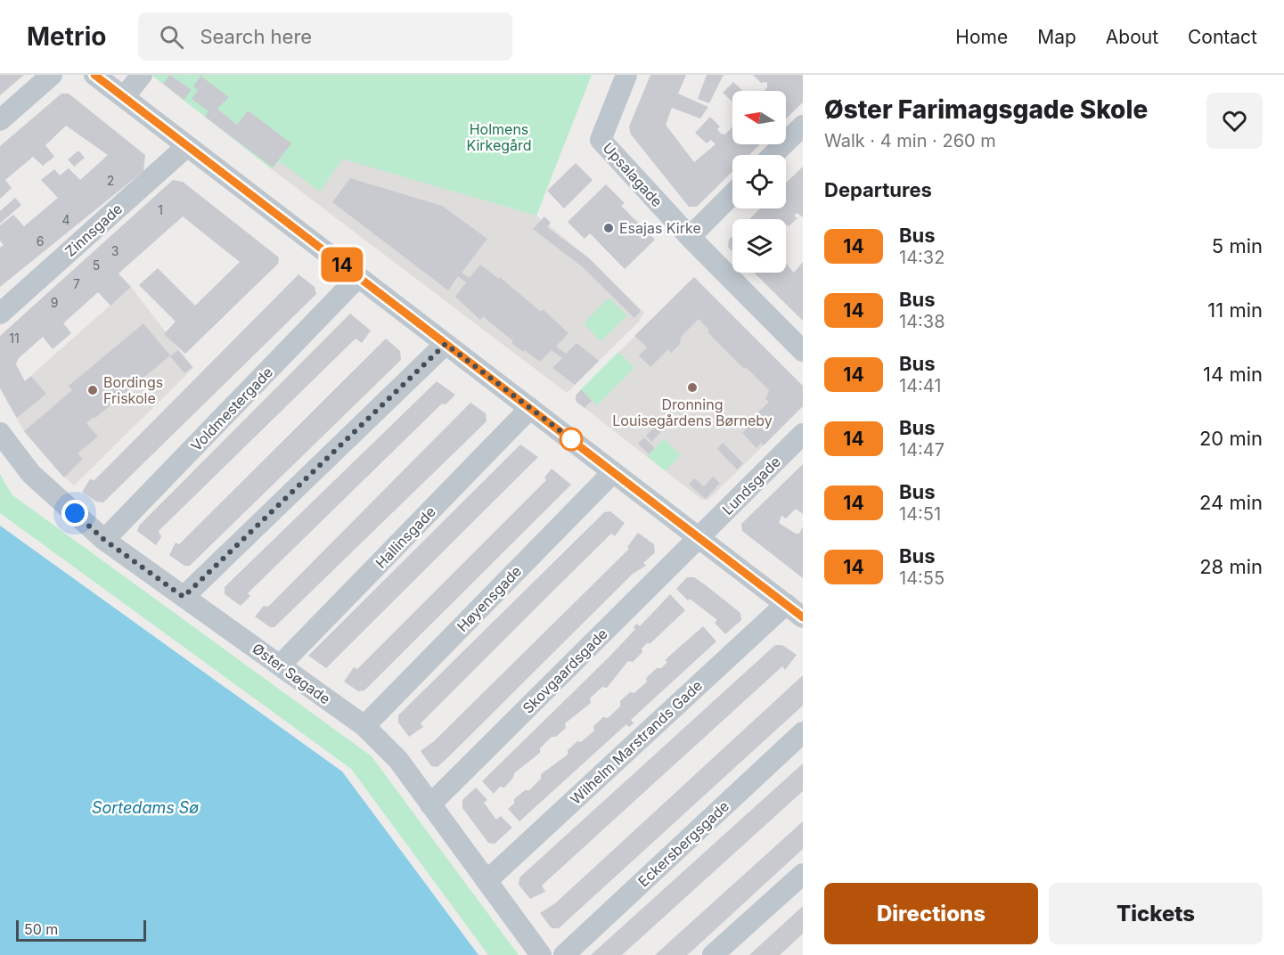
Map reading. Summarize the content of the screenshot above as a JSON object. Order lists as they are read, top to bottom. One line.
{"streets":{"street":["Upsalagade","Zinnsgade","Voldmestergade","Lundsgade","Hallinsgade","Høyensgade","Skovgaardsgade","Øster Søgade","Wilhelm Marstrands Gade","Eckersbergsgade"]},"crossings":[["Voldmestergade","Øster Søgade"],["Lundsgade","Skovgaardsgade"],["Hallinsgade","Øster Søgade"],["Høyensgade","Øster Søgade"],["Skovgaardsgade","Øster Søgade"],["Øster Søgade","Wilhelm Marstrands Gade"]],"water":["Sortedams Sø"],"parks":["Holmens Kirkegård"],"places":["Esajas Kirke","Dronning Louisegårdens Børneby","Bordings Friskole"],"lines":["bus line 14"],"house_numbers":["2","1","4","6","3","5","7","9","11"],"scale_bar":"50 m","north":"left","page":{"header":"Metrio","search":"Search here","nav":["Home","Map","About","Contact"],"on_map":"14","heading":[["Øster Farimagsgade Skole","Walk · 4 min · 260 m"],"Departures"],"list":[{"mark":"14","name":"Bus","note":"14:32","value":"5 min"},{"mark":"14","name":"Bus","note":"14:38","value":"11 min"},{"mark":"14","name":"Bus","note":"14:41","value":"14 min"},{"mark":"14","name":"Bus","note":"14:47","value":"20 min"},{"mark":"14","name":"Bus","note":"14:51","value":"24 min"},{"mark":"14","name":"Bus","note":"14:55","value":"28 min"}],"buttons":["Directions","Tickets"],"scale":"50 m"}}
